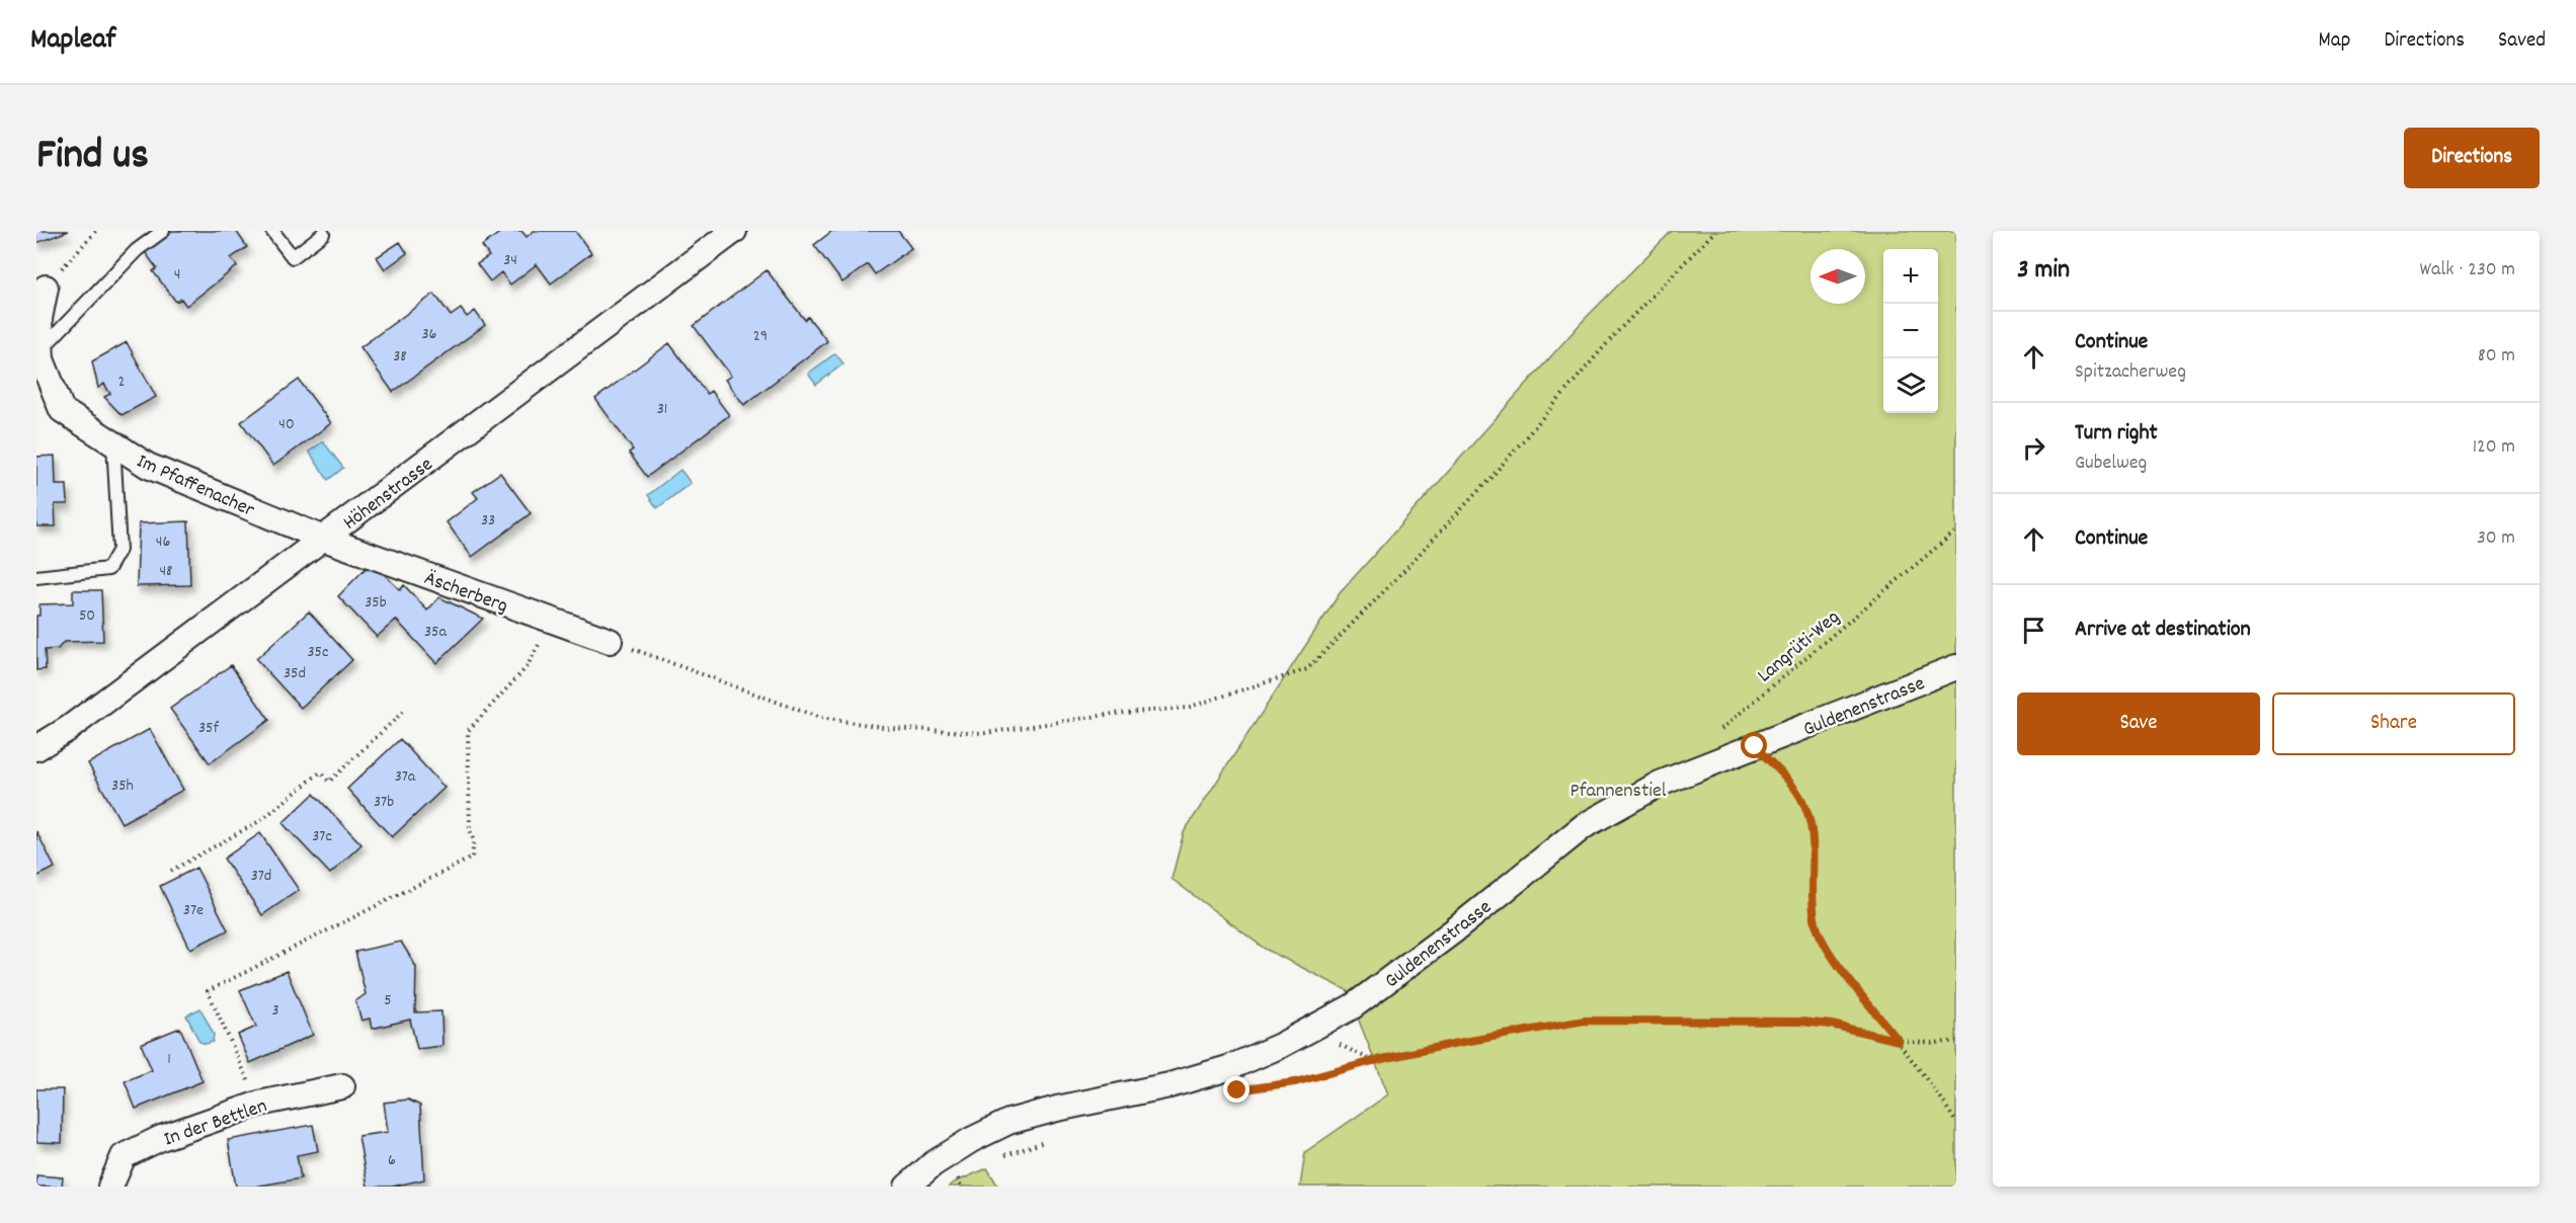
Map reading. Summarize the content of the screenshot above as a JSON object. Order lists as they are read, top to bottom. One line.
{"streets":{"street":["Im Pfaffenacher","Höhenstrasse","Äscherberg","Guldenenstrasse","In der Bettlen"],"path":["Langrüti-Weg"]},"crossings":[["Im Pfaffenacher","Höhenstrasse"],["Im Pfaffenacher","Äscherberg"],["Höhenstrasse","Äscherberg"]],"parks":["Pfannenstiel"],"house_numbers":["34","4","36","29","38","2","31","40","33","46","48","35b","50","35a","35c","35d","35f","37a","35h","37b","37c","37d","37e","5","3","1","6"],"north":"left","page":{"header":"Mapleaf","nav":["Map","Directions","Saved"],"title":"Find us","buttons":["Directions",["Save","Share"]],"heading":["3 min","Walk · 230 m"],"map_buttons":["+","−"],"list":[["Continue","Spitzacherweg","80 m"],["Turn right","Gubelweg","120 m"],["Continue","30 m"],"Arrive at destination"]}}
